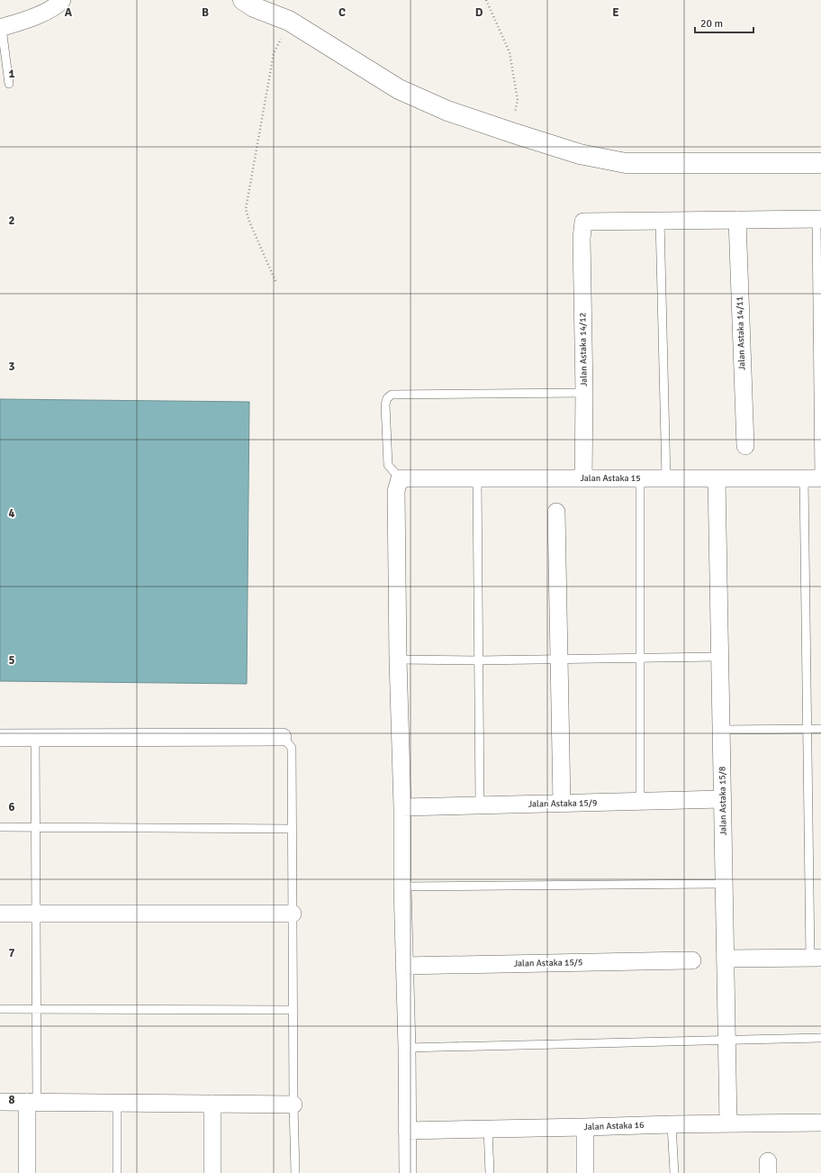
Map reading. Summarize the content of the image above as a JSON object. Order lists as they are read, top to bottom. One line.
{"streets":{"street":["Jalan Astaka 14/11","Jalan Astaka 14/12","Jalan Astaka 15","Jalan Astaka 15/8","Jalan Astaka 15/9","Jalan Astaka 15/5","Jalan Astaka 16"]},"crossings":[["Jalan Astaka 14/12","Jalan Astaka 15"],["Jalan Astaka 15","Jalan Astaka 15/8"],["Jalan Astaka 15/8","Jalan Astaka 15/9"],["Jalan Astaka 15/8","Jalan Astaka 16"]],"scale_bar":"20 m","grid":{"columns":["A","B","C","D","E"],"rows":["1","2","3","4","5","6","7","8"]}}
